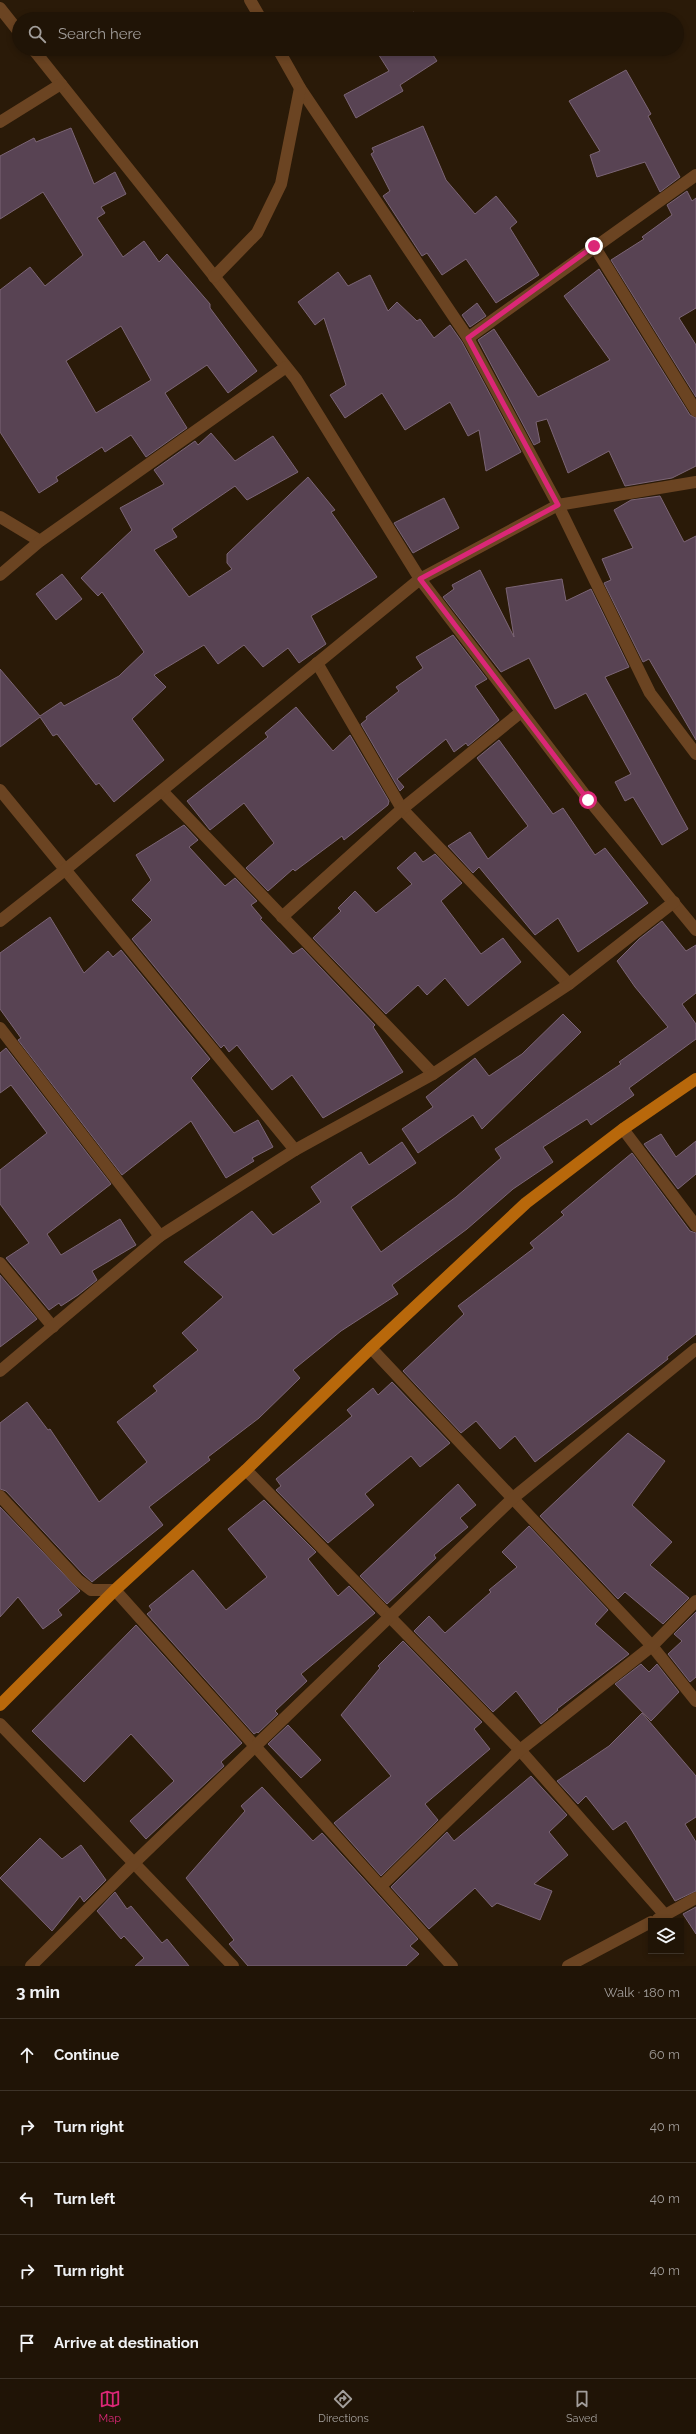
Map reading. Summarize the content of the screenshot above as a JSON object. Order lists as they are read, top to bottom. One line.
{"page":{"search":"Search here","heading":["3 min","Walk · 180 m"],"list":[["Continue","60 m"],["Turn right","40 m"],["Turn left","40 m"],["Turn right","40 m"],"Arrive at destination"],"nav":["Map","Directions","Saved"]}}
